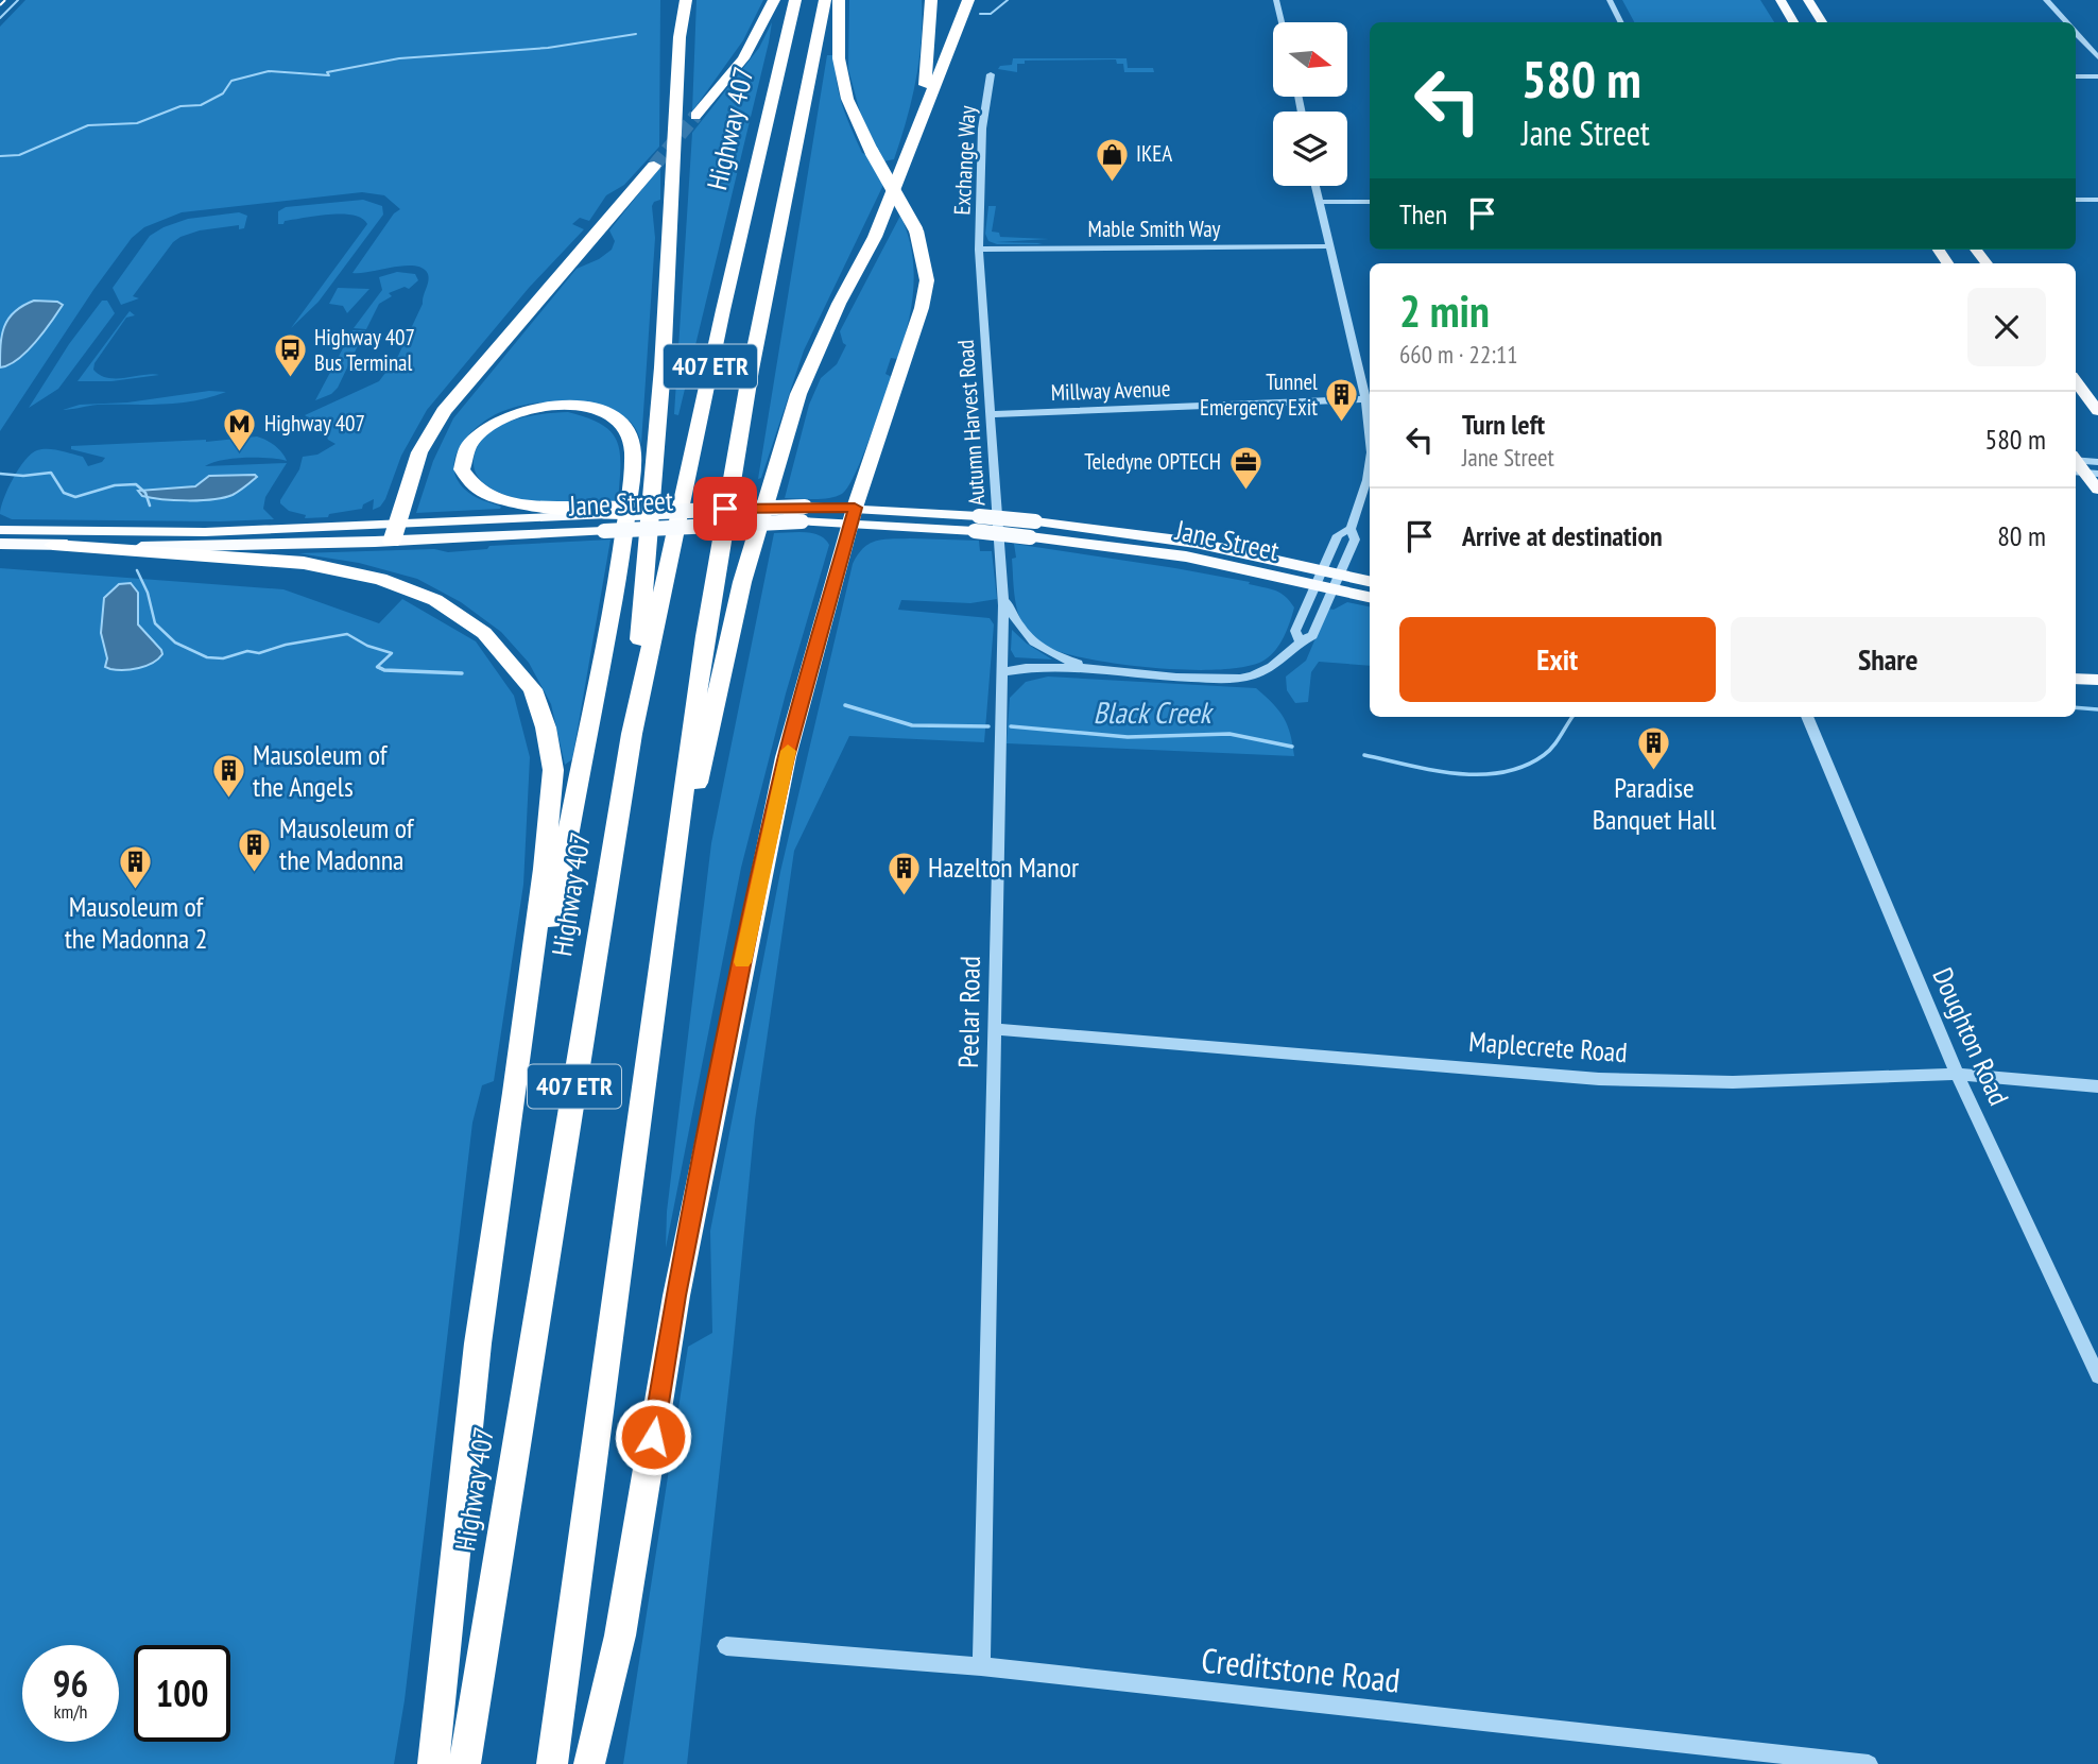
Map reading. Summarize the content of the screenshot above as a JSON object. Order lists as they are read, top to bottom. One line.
{"streets":{"highway":["Highway 407","407 ETR"],"main road":["Jane Street"],"street":["Exchange Way","Mable Smith Way","Millway Avenue","Autumn Harvest Road","Peelar Road","Doughton Road","Maplecrete Road","Creditstone Road"]},"crossings":[["Exchange Way","Mable Smith Way"],["Exchange Way","Autumn Harvest Road"],["Mable Smith Way","Autumn Harvest Road"],["Millway Avenue","Autumn Harvest Road"],["Autumn Harvest Road","Peelar Road"],["Peelar Road","Maplecrete Road"],["Peelar Road","Creditstone Road"],["Doughton Road","Maplecrete Road"]],"water":["Black Creek"],"places":{"shop":["IKEA"],"bus stop":["Highway 407 Bus Terminal"],"building":["Tunnel Emergency Exit","Paradise Banquet Hall","Mausoleum of the Angels","Mausoleum of the Madonna","Mausoleum of the Madonna 2","Hazelton Manor"],"metro station":["Highway 407"],"office":["Teledyne OPTECH"]},"north":"right","page":{"turn":["580 m","Jane Street"],"then":"Then","heading":["2 min","660 m · 22:11"],"list":[{"name":"Turn left","note":"Jane Street","value":"580 m"},{"name":"Arrive at destination","value":"80 m"}],"buttons":["Exit","Share"],"speed":"96 km/h","limit":"100"}}
